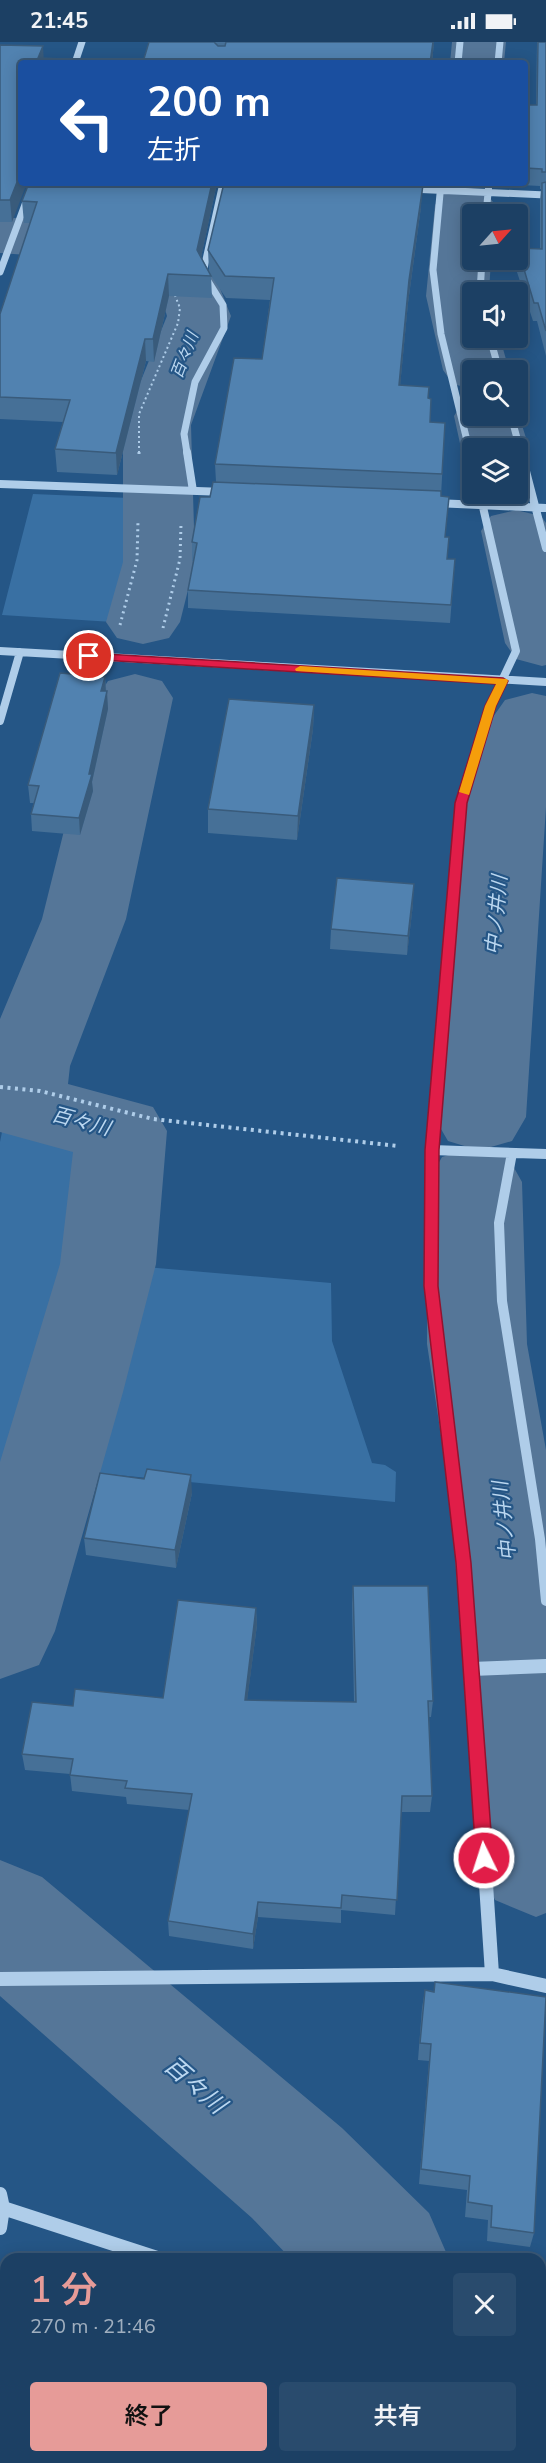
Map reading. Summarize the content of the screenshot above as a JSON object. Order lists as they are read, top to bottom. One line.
{"water":["百々川","中ノ井川"],"north":"top right","page":{"status":"21:45","turn":["200 m","左折"],"heading":["1 分","270 m · 21:46"],"buttons":["終了","共有"]}}
